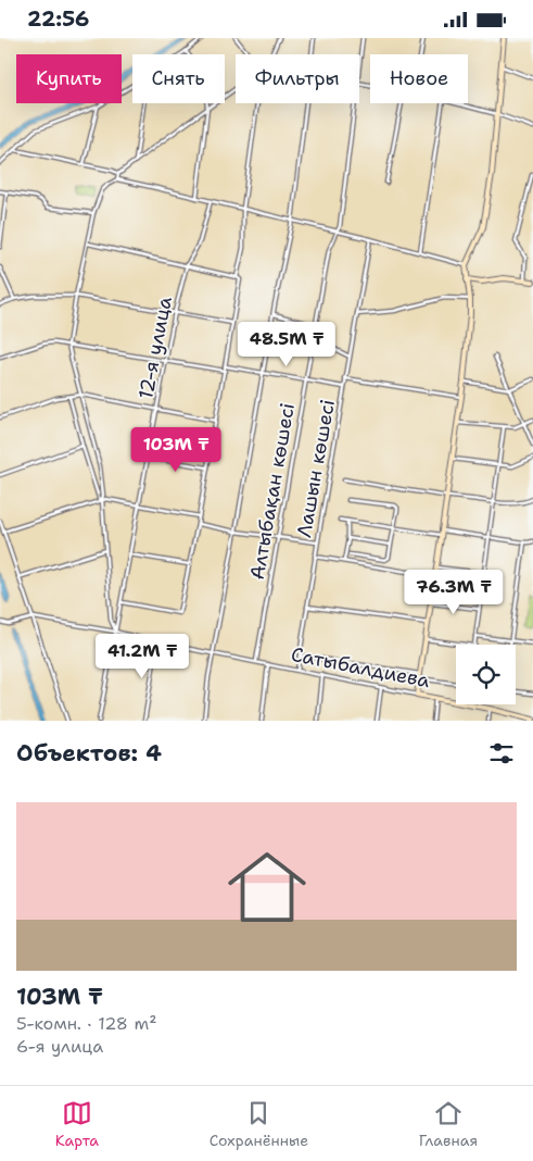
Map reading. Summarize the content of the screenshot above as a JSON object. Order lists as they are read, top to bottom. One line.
{"streets":{"street":["12-я улица","Лашын көшесі","Алтыбақан көшесі","Сатыбалдиева"]},"crossings":[["12-я улица","Сатыбалдиева"],["Лашын көшесі","Сатыбалдиева"],["Алтыбақан көшесі","Сатыбалдиева"]],"page":{"status":"22:56","chip":["Купить","Снять","Фильтры","Новое"],"price":["48.5M ₸","103M ₸","76.3M ₸","41.2M ₸"],"heading":"Объектов: 4","list":[{"name":"103M ₸","note":"5-комн. · 128 m² · 6-я улица"}],"tabs":["Карта","Сохранённые","Главная"]}}
